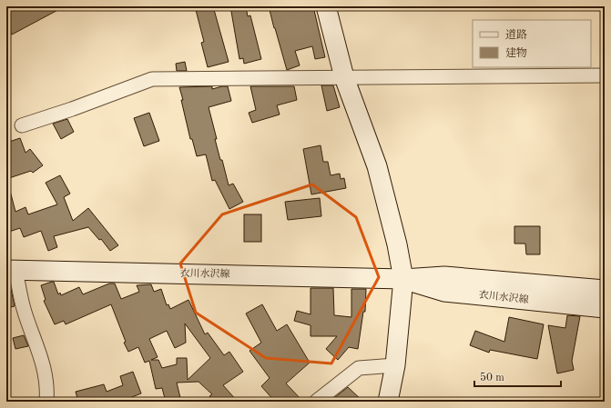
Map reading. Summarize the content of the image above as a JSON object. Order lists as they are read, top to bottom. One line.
{"streets":{"main road":["衣川水沢線"]},"legend":["道路","建物"],"scale_bar":"50 m"}
